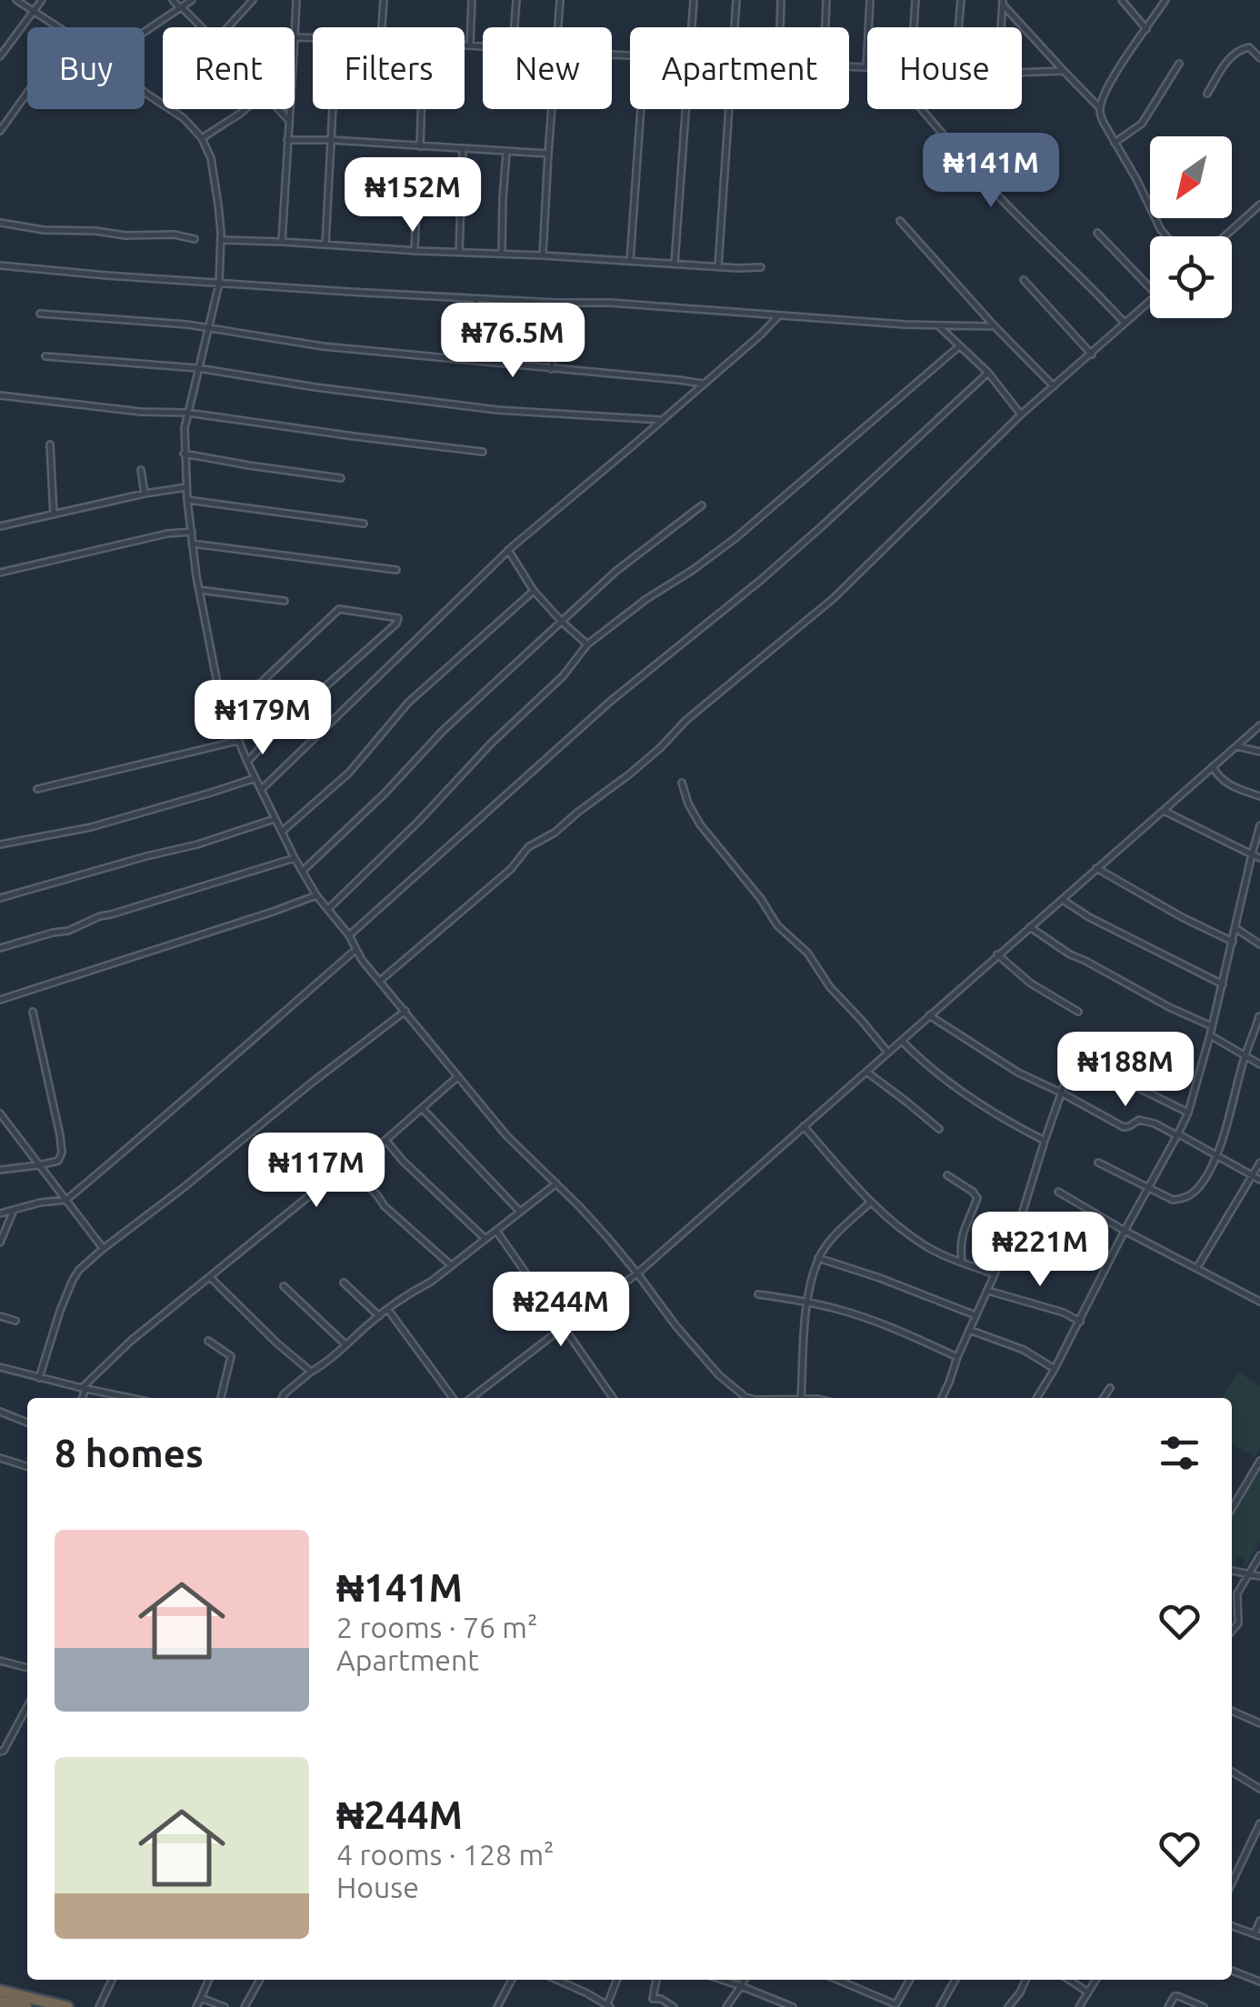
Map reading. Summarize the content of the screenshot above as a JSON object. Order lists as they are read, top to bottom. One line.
{"north":"bottom left","page":{"chip":["Buy","Rent","Filters","New","Apartment","House"],"price":["₦141M","₦152M","₦76.5M","₦179M","₦188M","₦117M","₦221M","₦244M"],"heading":"8 homes","list":[{"name":"₦141M","note":"2 rooms · 76 m² · Apartment"},{"name":"₦244M","note":"4 rooms · 128 m² · House"}]}}
